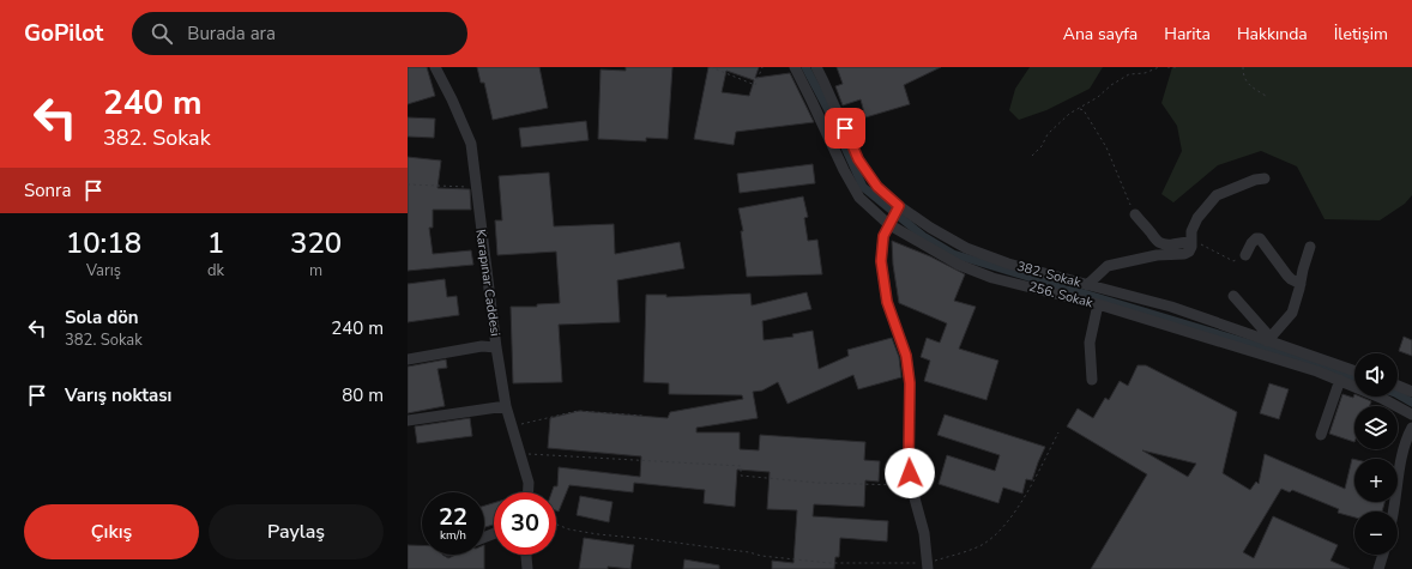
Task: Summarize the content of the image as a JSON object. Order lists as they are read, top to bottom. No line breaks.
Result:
{"streets":{"street":["382. Sokak","Karapınar Caddesi","256. Sokak"]},"page":{"header":"GoPilot","search":"Burada ara","nav":["Ana sayfa","Harita","Hakkında","İletişim"],"turn":["240 m","382. Sokak"],"then":"Sonra","eta":["10:18","Varış","1","dk","320","m"],"list":[{"name":"Sola dön","note":"382. Sokak","value":"240 m"},{"name":"Varış noktası","value":"80 m"}],"map_buttons":["+","−"],"speed":"22 km/h","limit":"30","buttons":["Çıkış","Paylaş"]}}
